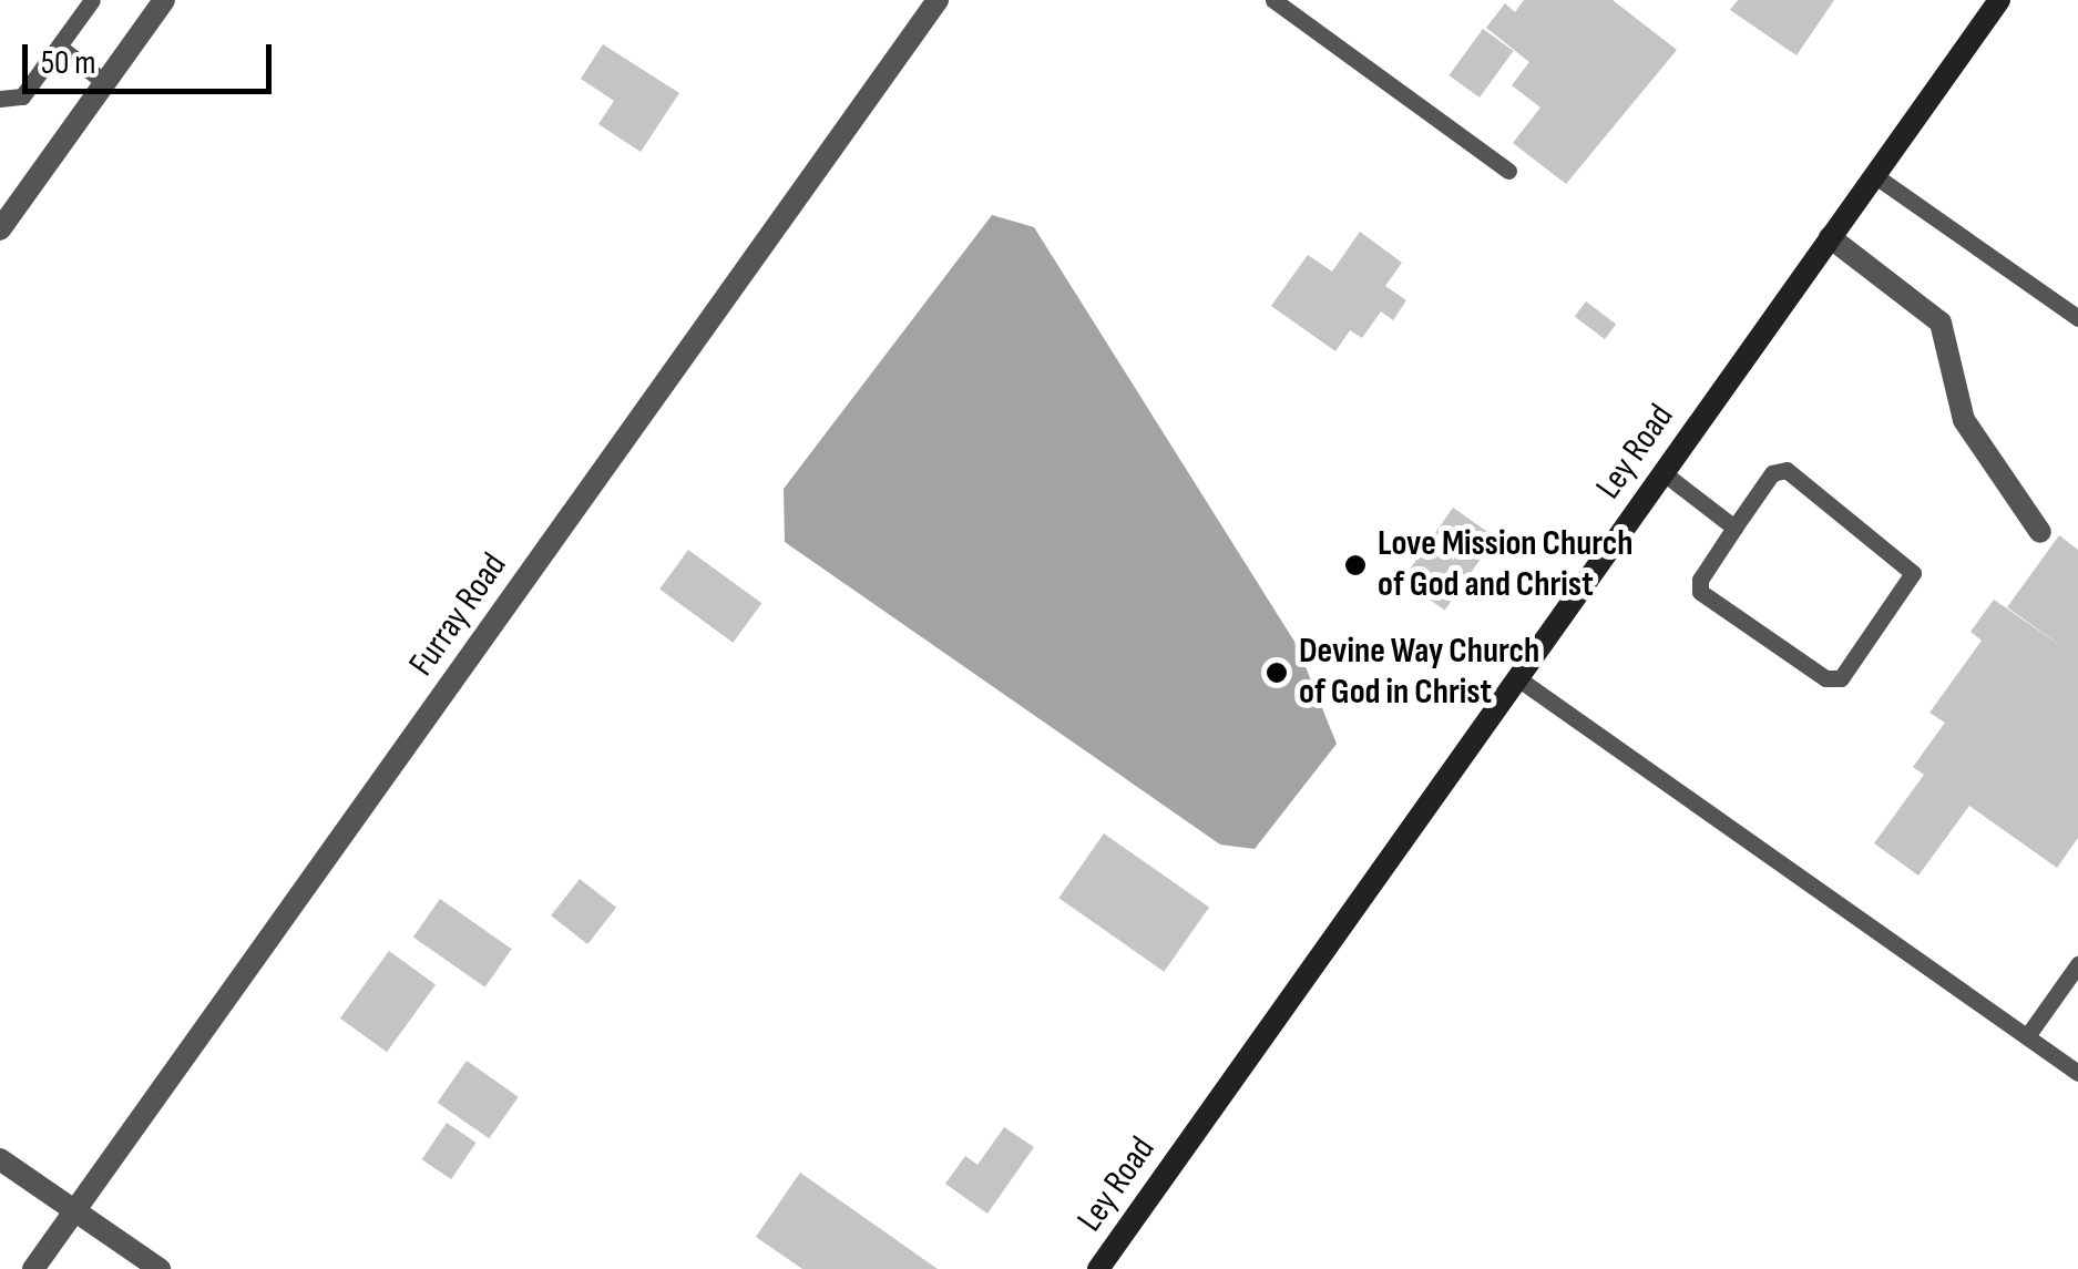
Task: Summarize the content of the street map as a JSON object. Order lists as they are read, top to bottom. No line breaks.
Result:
{"streets":{"main road":["Ley Road"],"street":["Furray Road"]},"places":["Love Mission Church of God and Christ","Devine Way Church of God in Christ"],"scale_bar":"50 m"}
